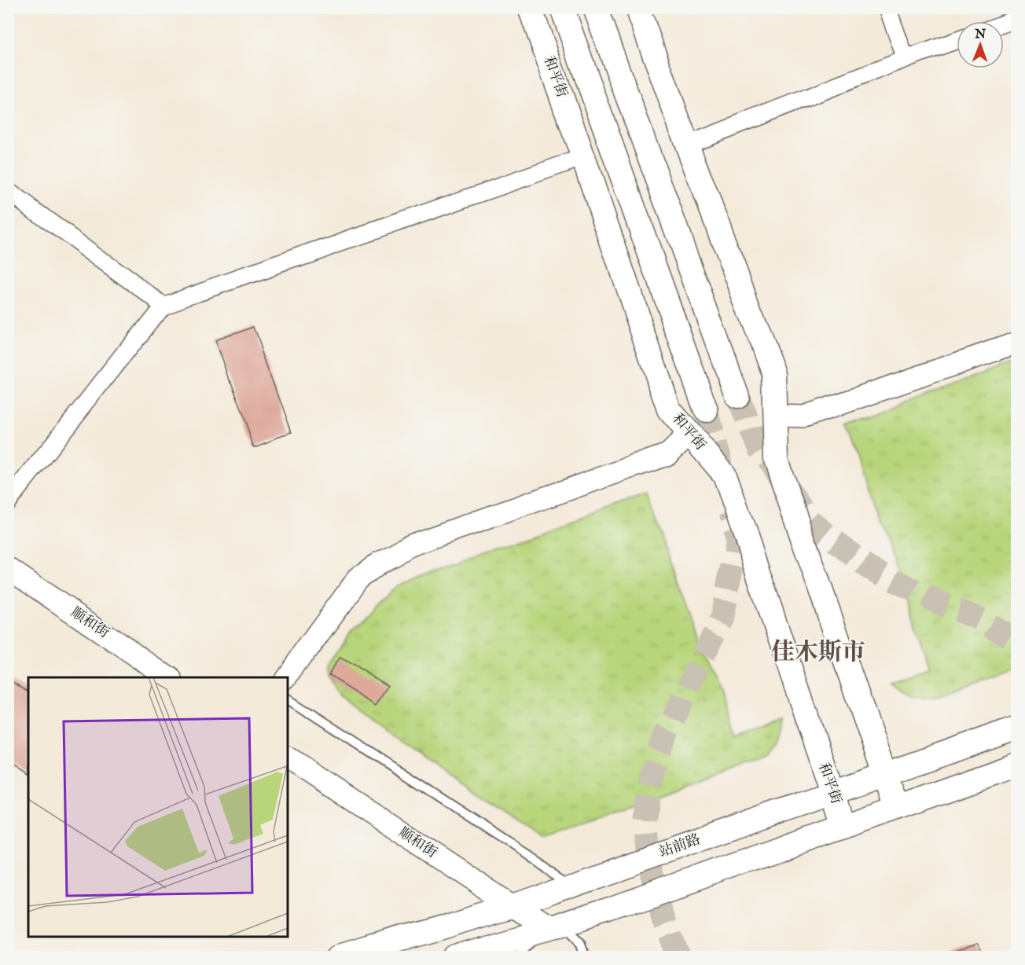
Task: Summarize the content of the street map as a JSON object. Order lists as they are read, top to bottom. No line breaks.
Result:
{"streets":{"main road":["和平街","站前路"],"street":["顺和街"]},"crossings":[["和平街","站前路"],["顺和街","站前路"]],"districts":["佳木斯市"],"north":"top"}
